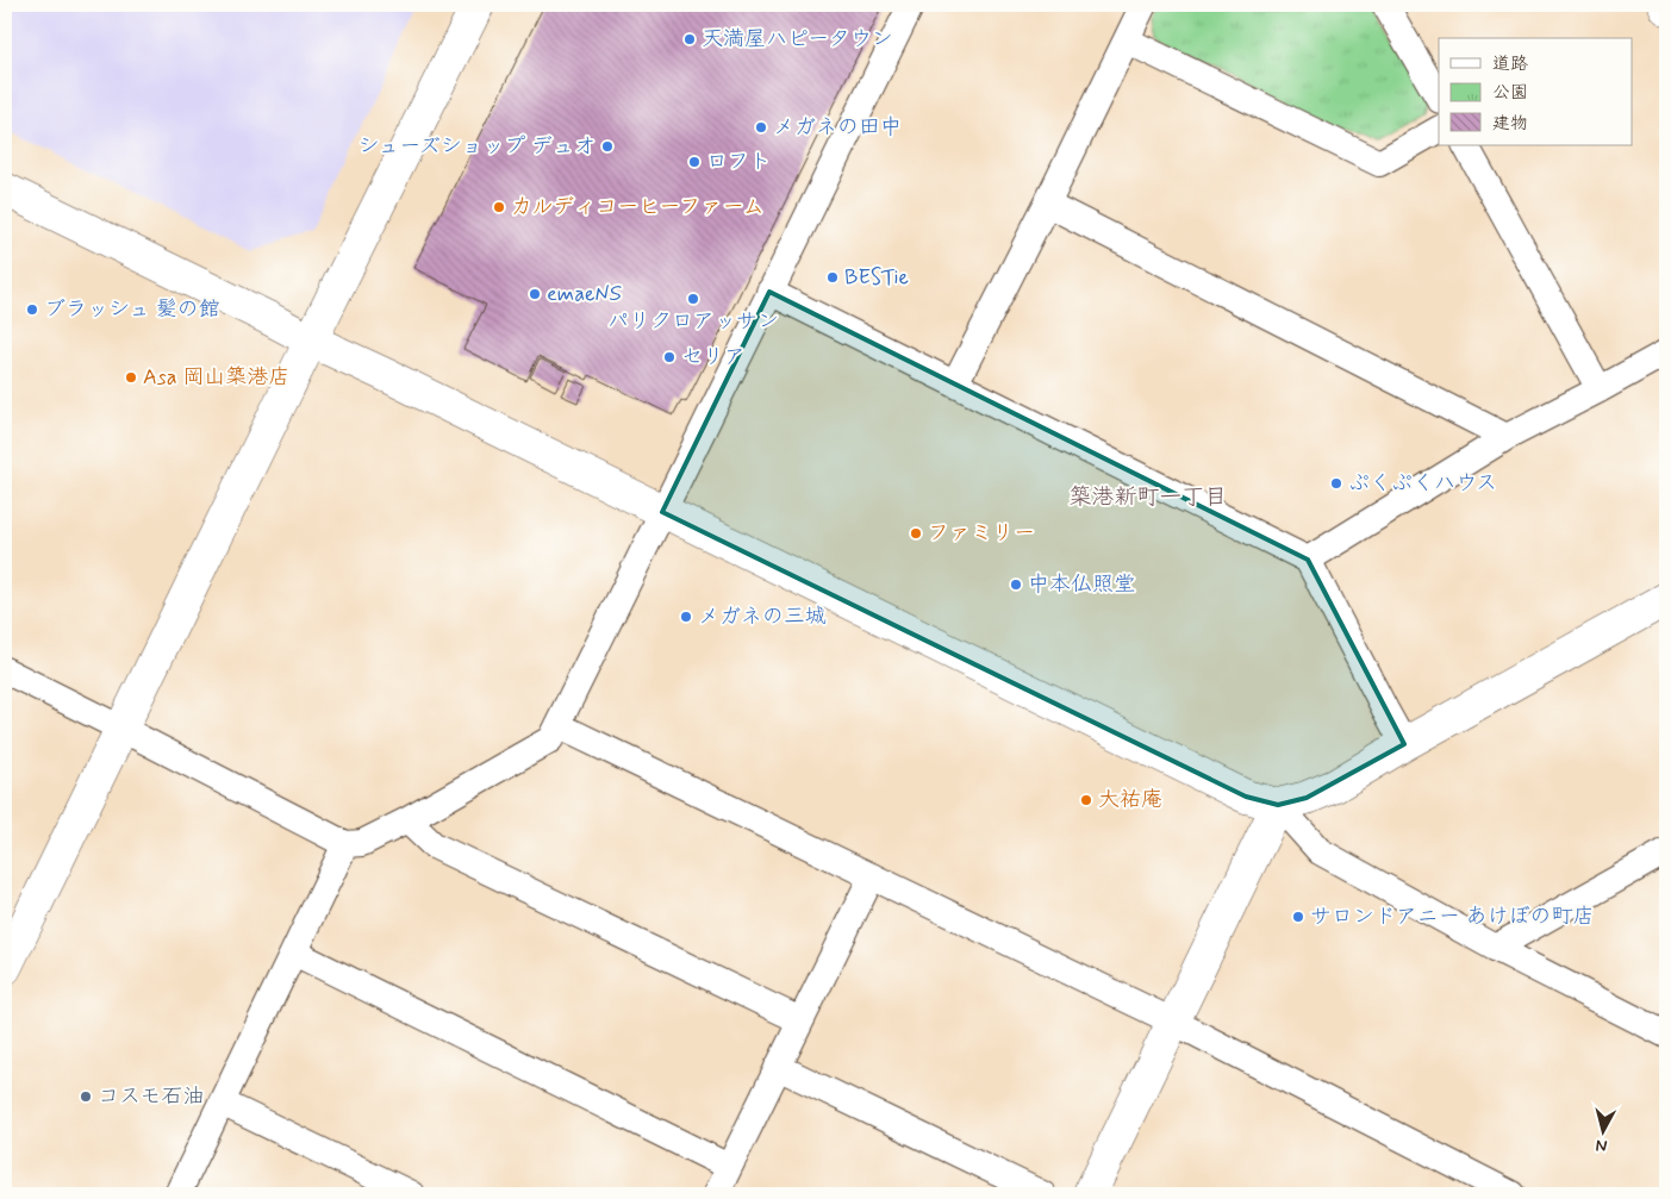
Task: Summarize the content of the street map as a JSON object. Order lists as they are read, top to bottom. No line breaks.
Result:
{"districts":["築港新町一丁目"],"places":["天満屋ハピータウン","メガネの田中","シューズショップ デュオ","ロフト","カルディコーヒーファーム","BESTie","emaeNS","パリクロアッサン","ブラッシュ 髪の館","セリア","Asa 岡山築港店","ぷくぷくハウス","ファミリー","中本仏照堂","メガネの三城","大祐庵","サロンドアニー あけぼの町店","コスモ石油"],"legend":["道路","公園","建物"],"north":"bottom"}
